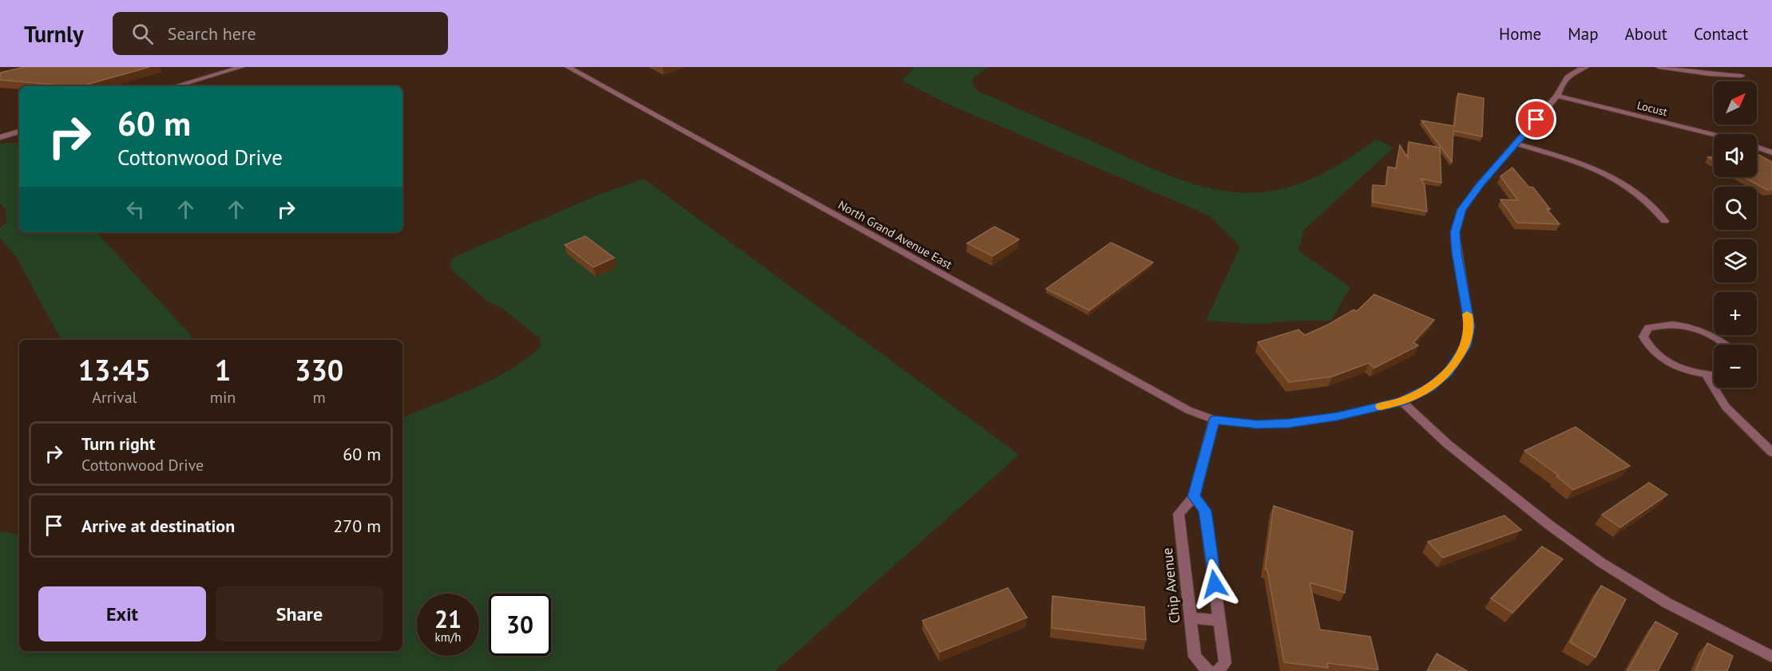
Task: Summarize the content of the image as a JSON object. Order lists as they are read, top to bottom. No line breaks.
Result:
{"streets":{"street":["Locust","North Grand Avenue East","Chip Avenue"]},"crossings":[["Locust","North Grand Avenue East"],["North Grand Avenue East","Chip Avenue"]],"north":"top right","page":{"header":"Turnly","search":"Search here","nav":["Home","Map","About","Contact"],"map_buttons":["+","−"],"turn":["60 m","Cottonwood Drive"],"eta":["13:45","Arrival","1","min","330","m"],"list":[{"name":"Turn right","note":"Cottonwood Drive","value":"60 m"},{"name":"Arrive at destination","value":"270 m"}],"buttons":["Exit","Share"],"speed":"21 km/h","limit":"30"}}
